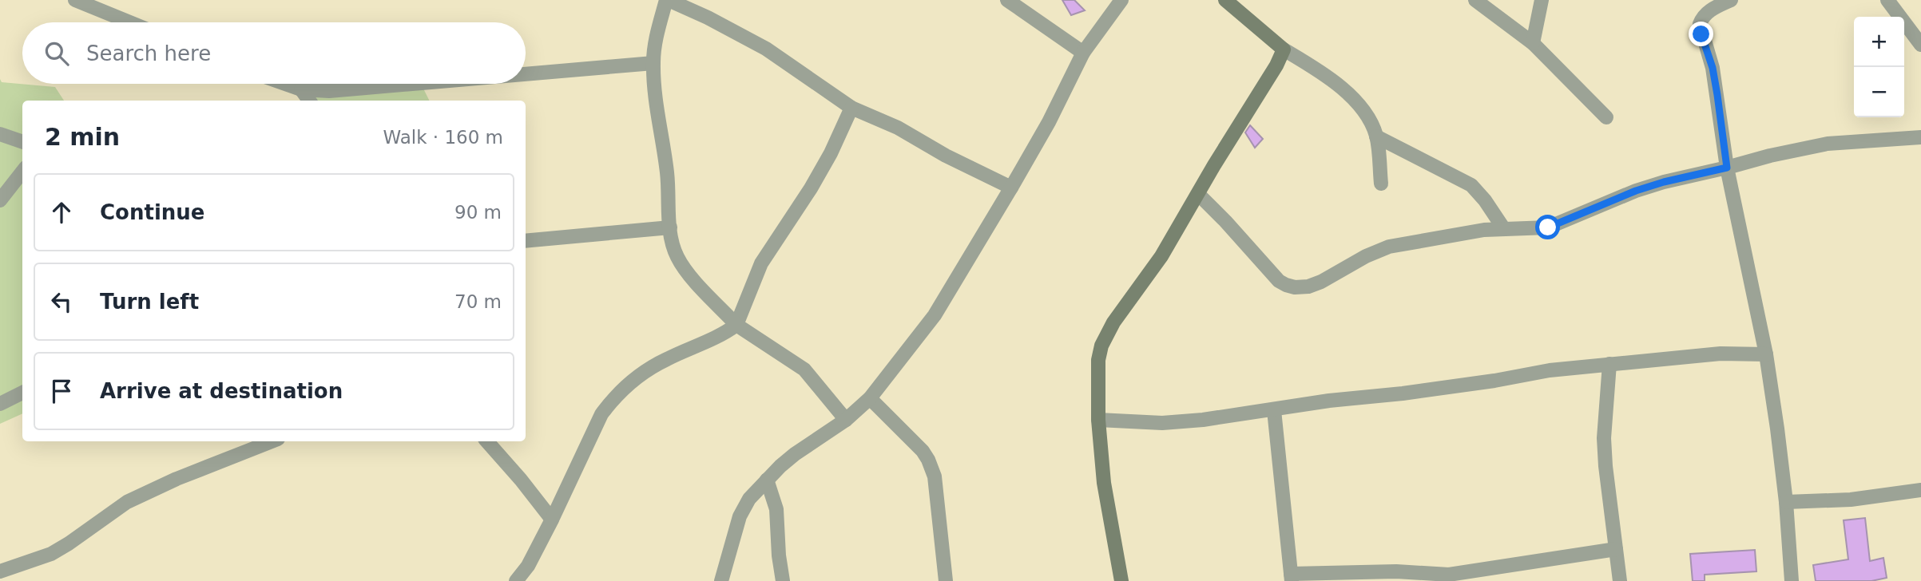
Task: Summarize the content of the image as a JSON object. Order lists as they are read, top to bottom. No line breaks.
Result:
{"page":{"map_buttons":["+","−"],"search":"Search here","heading":["2 min","Walk · 160 m"],"list":[["Continue","90 m"],["Turn left","70 m"],"Arrive at destination"]}}
